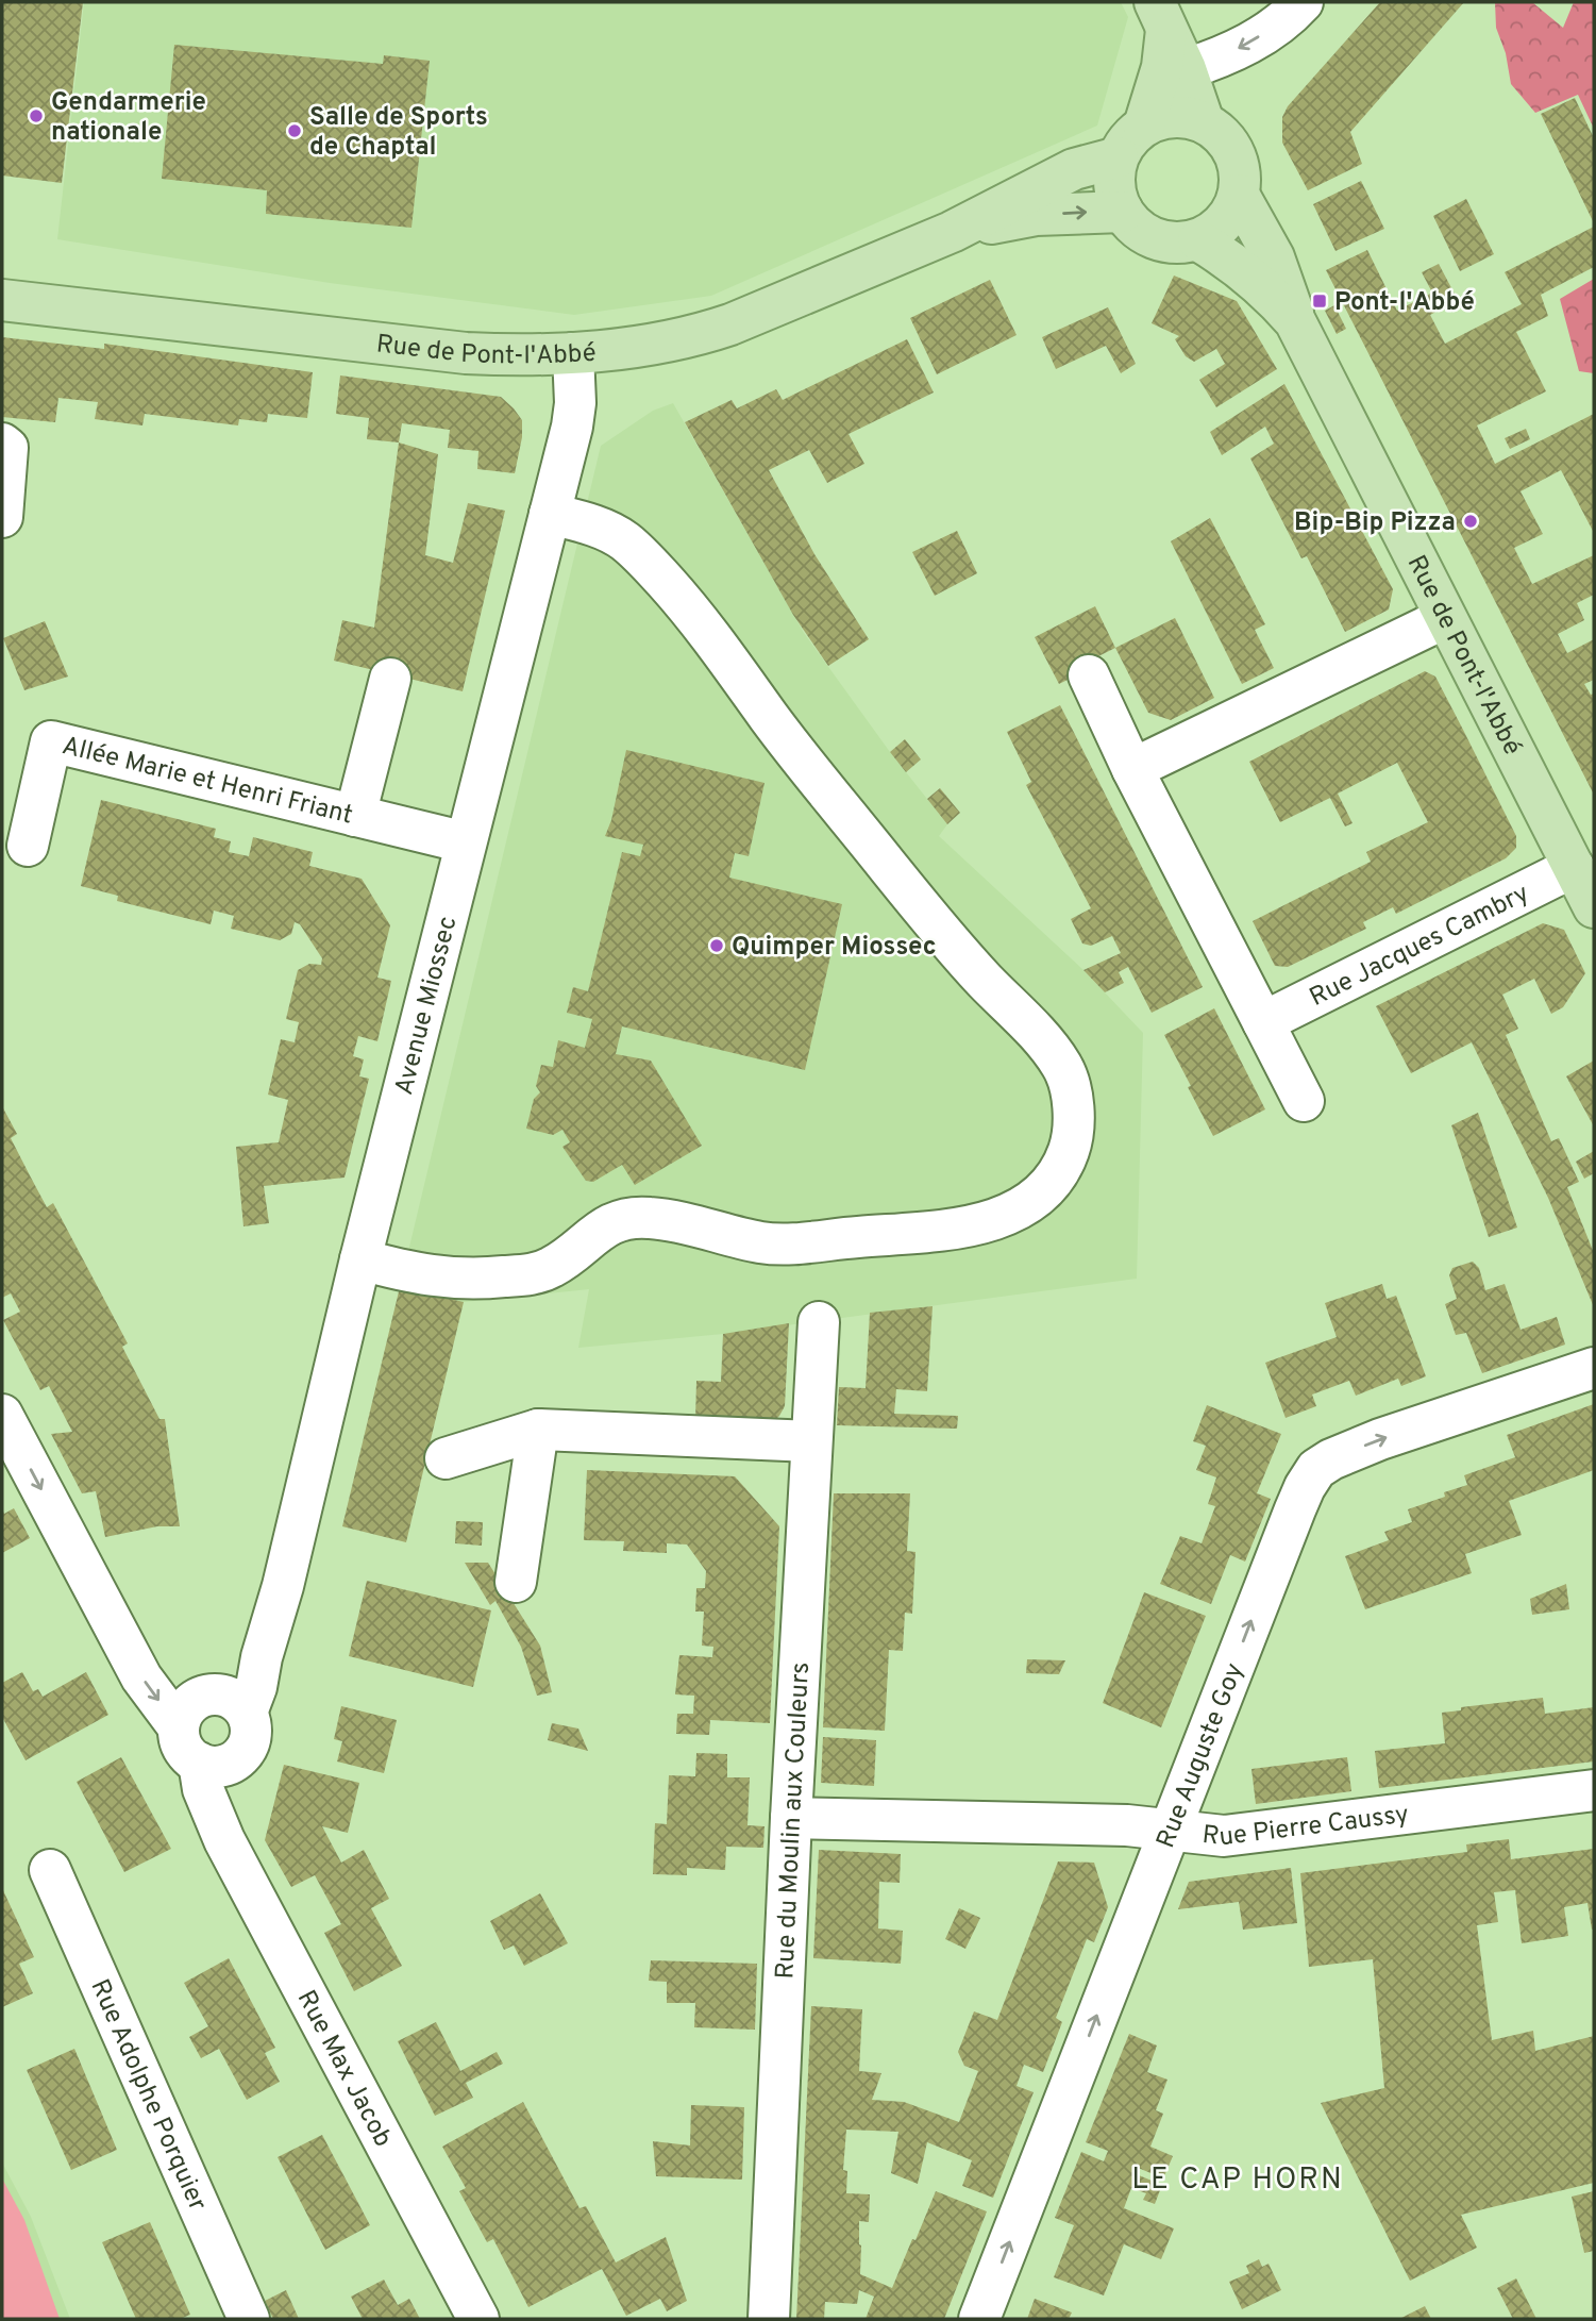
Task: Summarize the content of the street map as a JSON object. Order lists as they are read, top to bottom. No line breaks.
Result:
{"streets":{"main road":["Rue de Pont-l'Abbé"],"street":["Allée Marie et Henri Friant","Rue Jacques Cambry","Avenue Miossec","Rue Auguste Goy","Rue du Moulin aux Couleurs","Rue Pierre Caussy","Rue Max Jacob","Rue Adolphe Porquier"]},"crossings":[["Rue de Pont-l'Abbé","Rue Jacques Cambry"],["Rue de Pont-l'Abbé","Avenue Miossec"],["Allée Marie et Henri Friant","Avenue Miossec"],["Avenue Miossec","Rue Max Jacob"],["Rue Auguste Goy","Rue Pierre Caussy"],["Rue du Moulin aux Couleurs","Rue Pierre Caussy"]],"one_way":["Rue Auguste Goy"],"districts":["LE CAP HORN"],"places":{"other":["Gendarmerie nationale","Salle de Sports de Chaptal","Bip-Bip Pizza","Quimper Miossec"],"transit":["Pont-l'Abbé"]}}
